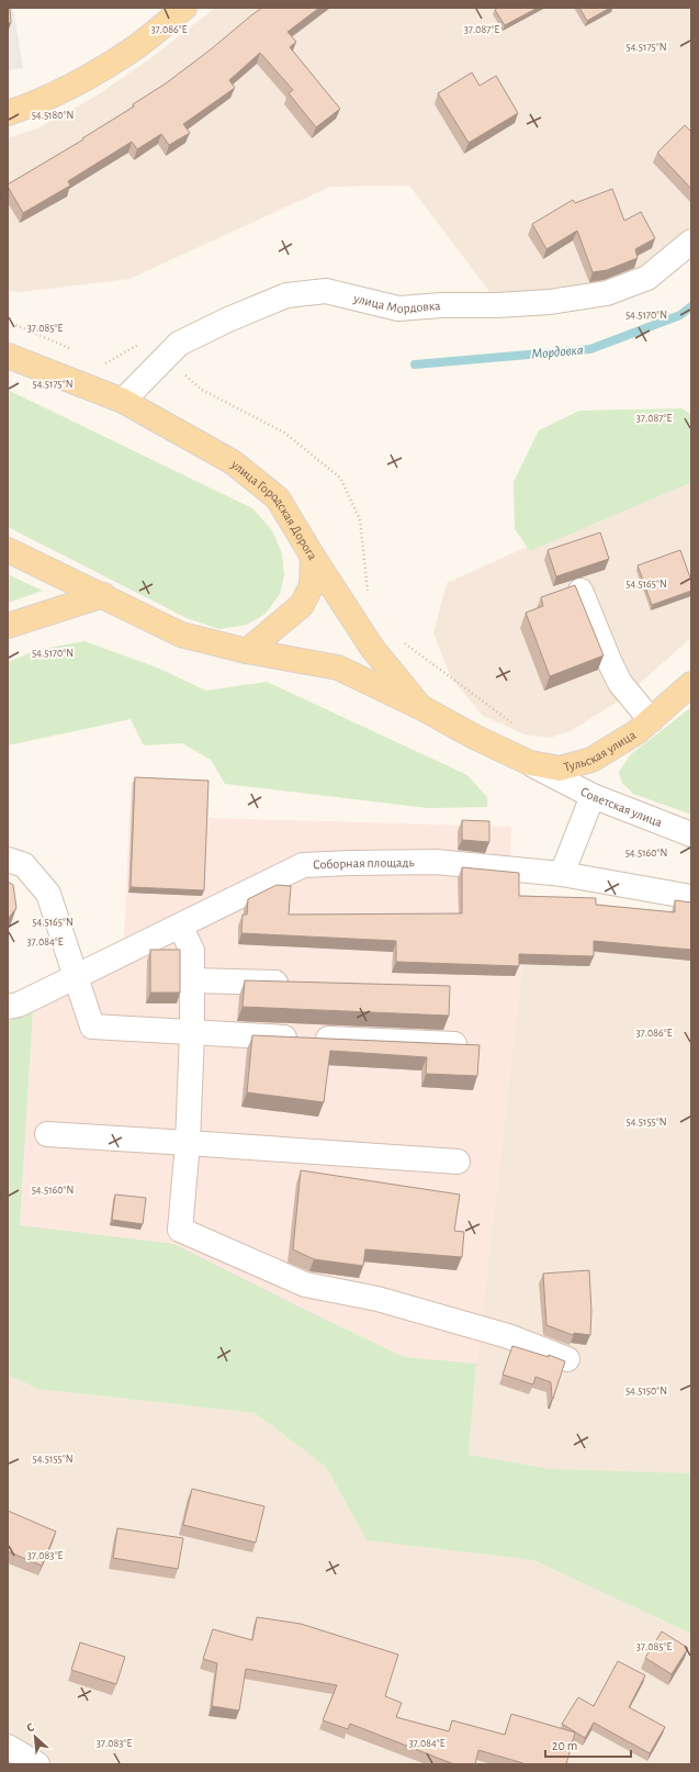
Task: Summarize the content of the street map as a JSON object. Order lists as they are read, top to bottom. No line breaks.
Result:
{"streets":{"main road":["улица Городская Дорога","Тульская улица"],"street":["улица Мордовка","Советская улица","Соборная площадь"]},"crossings":[["улица Мордовка","улица Городская Дорога"],["улица Городская Дорога","Тульская улица"],["Тульская улица","Советская улица"]],"water":["Мордовка"],"scale_bar":"20 m","north":"top left","coordinates":["37.086°E","37.087°E","54.5175°N","54.5180°N","54.5170°N","37.085°E","54.5165°N","54.5160°N","37.084°E","54.5155°N","54.5150°N","37.083°E"]}
